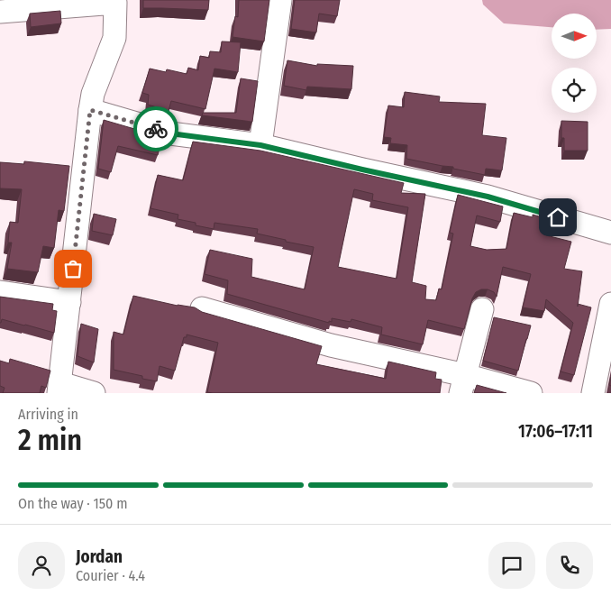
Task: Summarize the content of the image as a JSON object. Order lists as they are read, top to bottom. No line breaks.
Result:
{"north":"right","page":{"heading":["2 min","Arriving in","17:06–17:11"],"panel":["Jordan","Courier · 4.4"],"bar":"On the way · 150 m"}}
